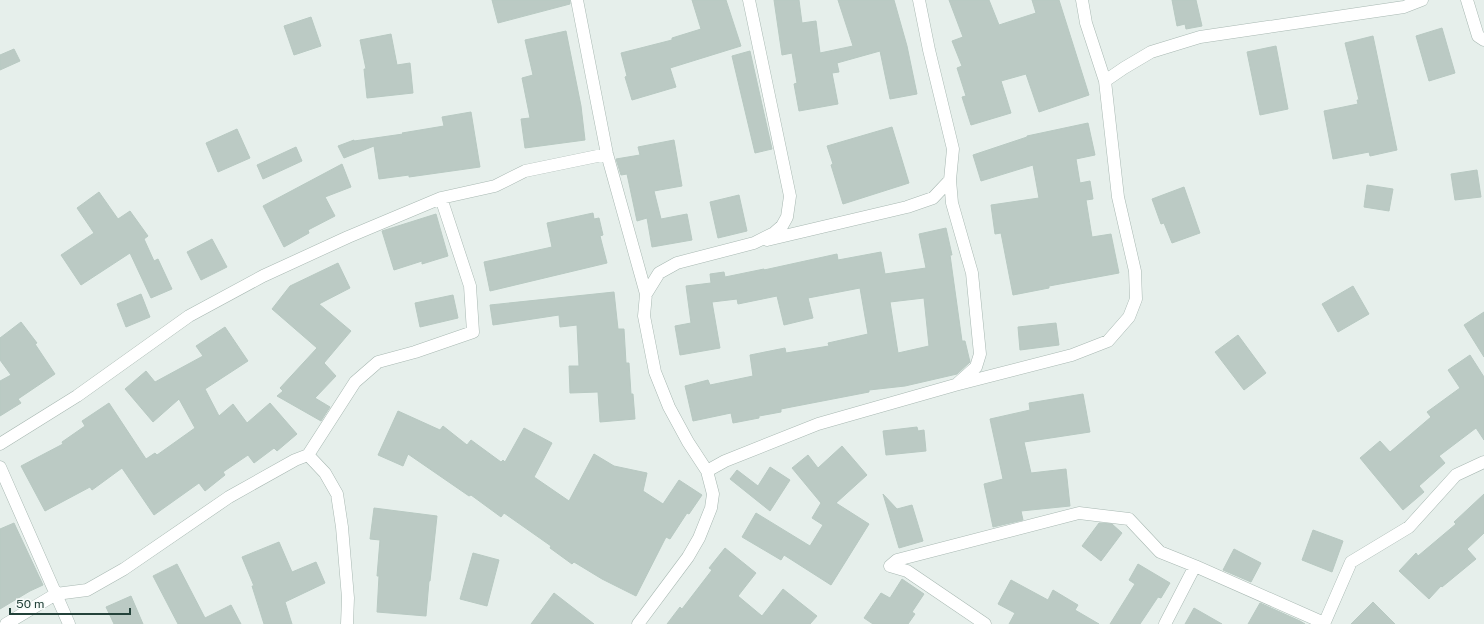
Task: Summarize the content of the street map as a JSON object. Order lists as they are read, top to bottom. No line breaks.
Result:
{"scale_bar":"50 m"}
